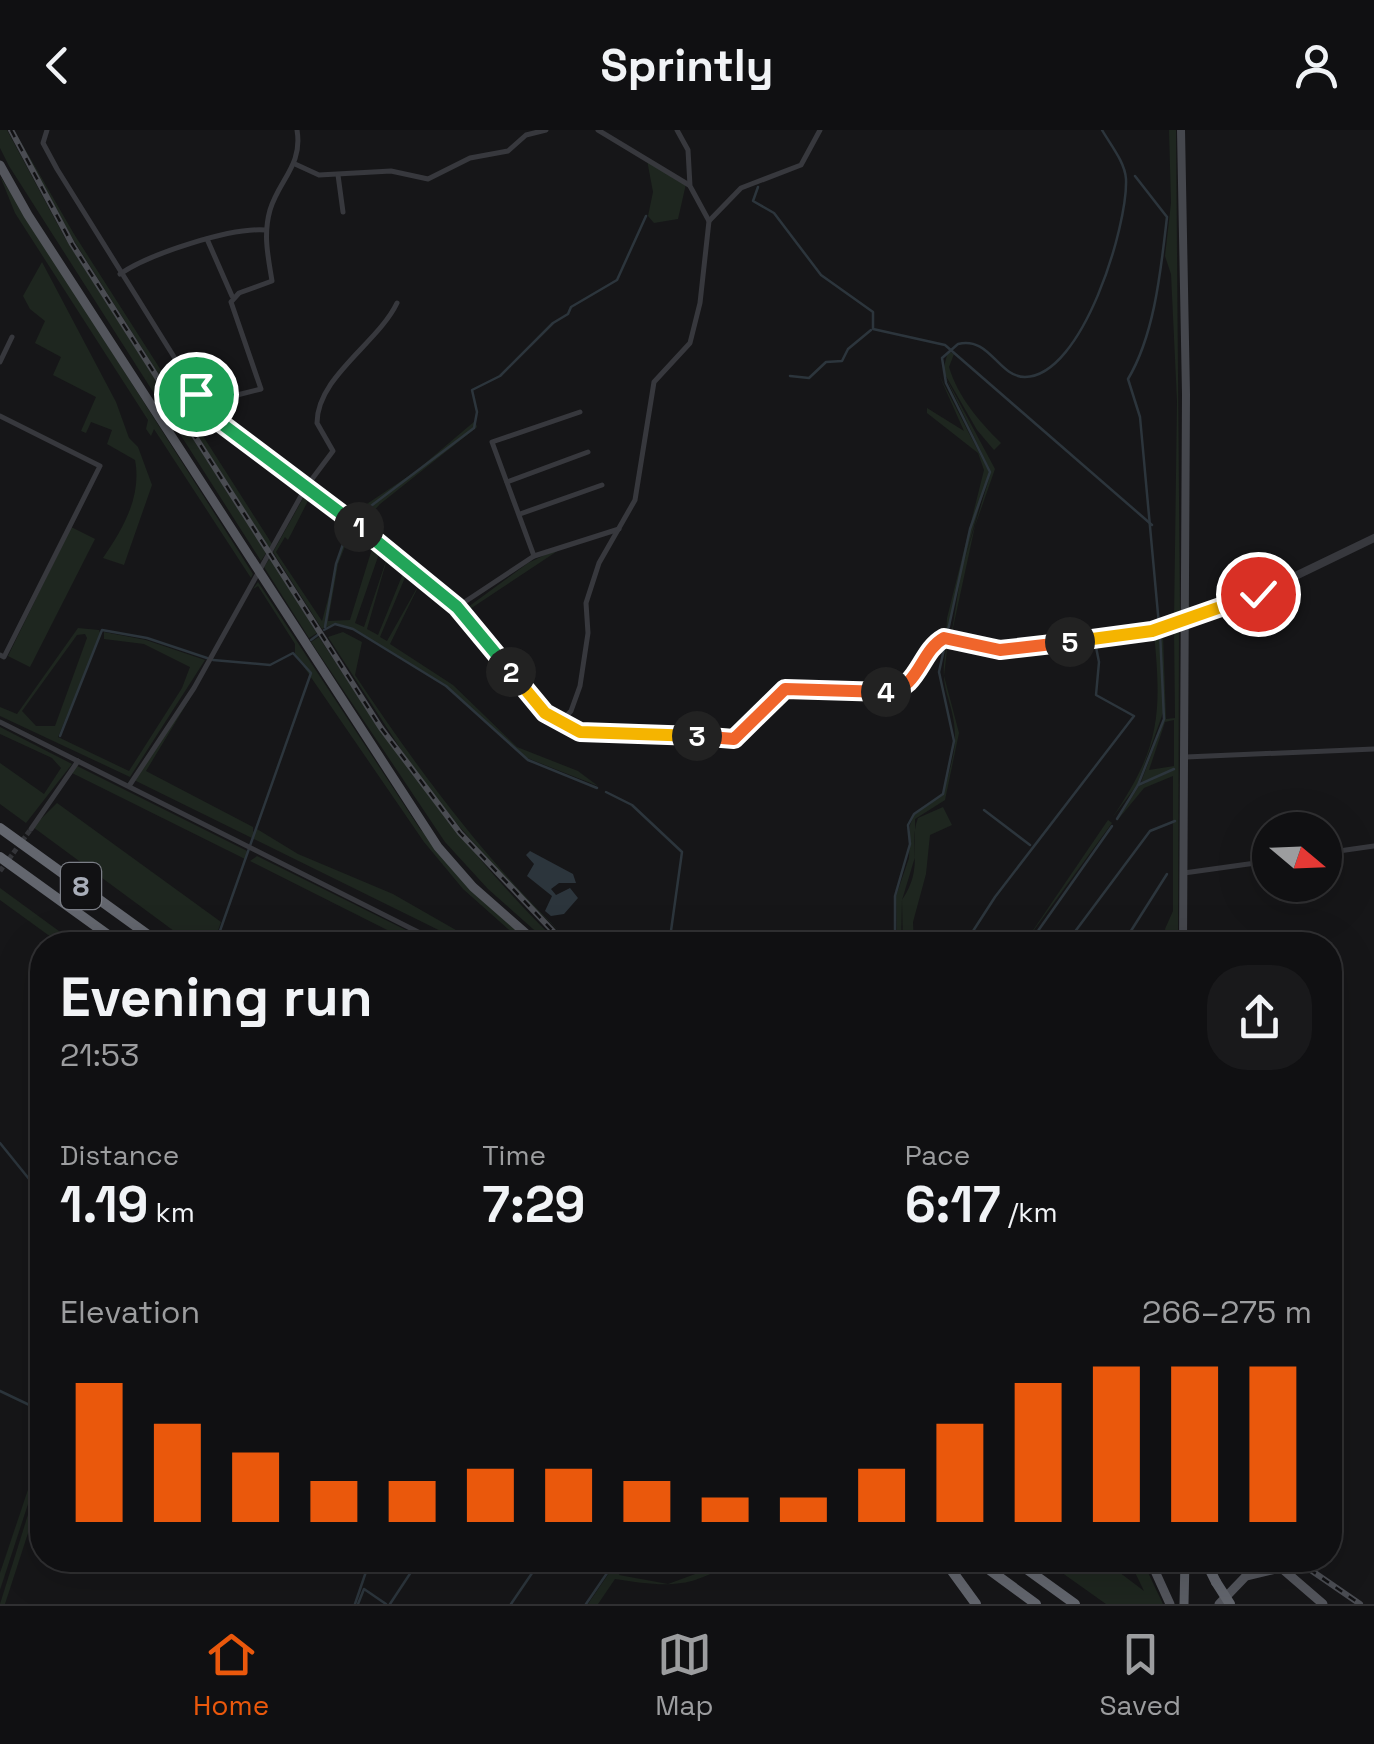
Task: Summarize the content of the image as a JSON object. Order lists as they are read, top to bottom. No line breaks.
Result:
{"streets":{"highway":["8"]},"north":"right","page":{"header":"Sprintly","pins":["1","5","2","4","3"],"heading":["Evening run","21:53"],"stats":[["Distance","1.19 km"],["Time","7:29"],["Pace","6:17 /km"]],"chart":["Elevation","266–275 m"],"tabs":["Home","Map","Saved"]}}
